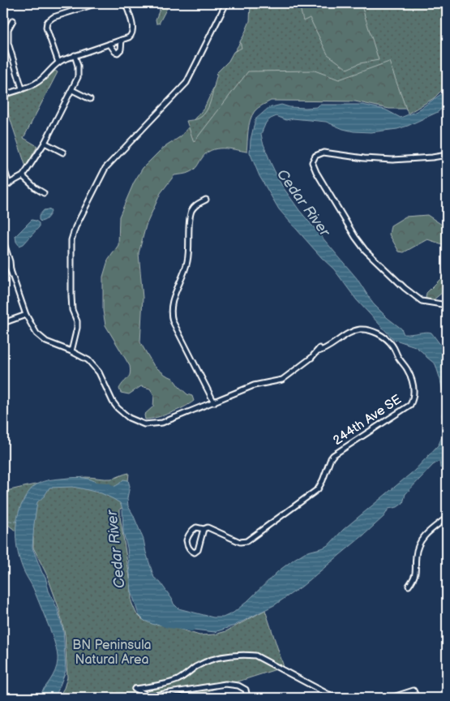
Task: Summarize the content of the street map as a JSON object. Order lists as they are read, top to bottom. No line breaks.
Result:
{"streets":{"street":["244th Ave SE"]},"water":["Cedar River"],"parks":["BN Peninsula Natural Area"]}
